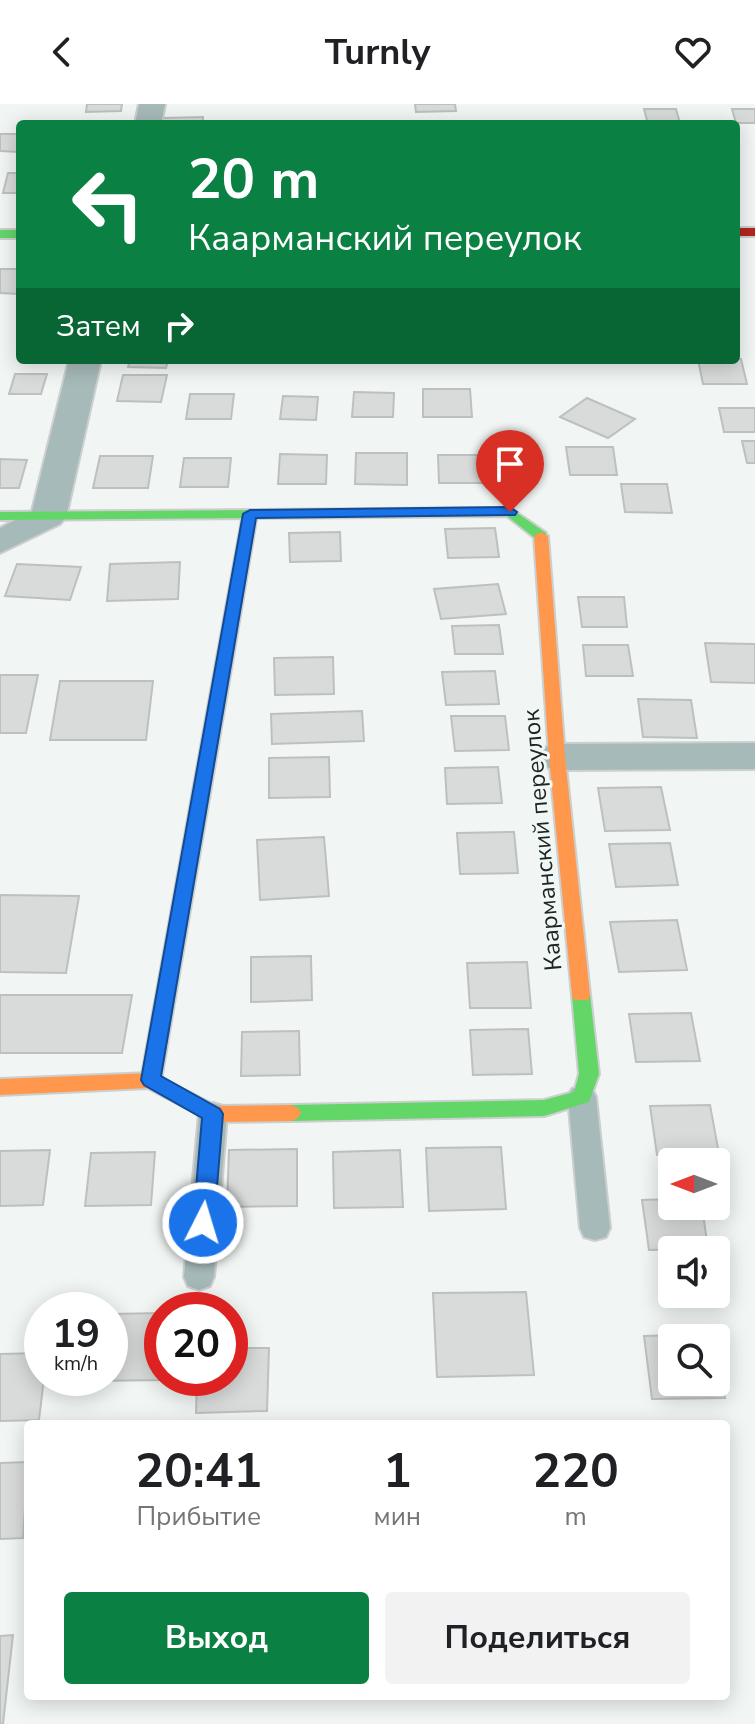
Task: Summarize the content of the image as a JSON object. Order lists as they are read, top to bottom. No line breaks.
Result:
{"streets":{"street":["Каарманский переулок"]},"north":"left","page":{"header":"Turnly","turn":["20 m","Каарманский переулок"],"then":"Затем","speed":"19 km/h","limit":"20","eta":["20:41","Прибытие","1","мин","220","m"],"buttons":["Выход","Поделиться"]}}
